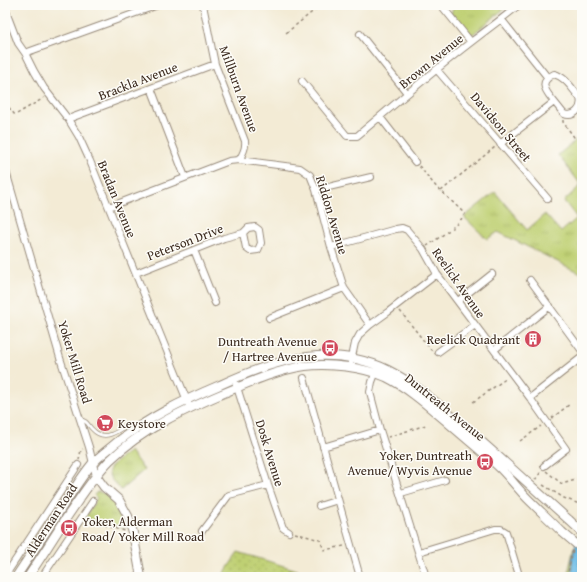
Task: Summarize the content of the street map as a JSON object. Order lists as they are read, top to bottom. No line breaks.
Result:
{"streets":{"street":["Brown Avenue","Brackla Avenue","Millburn Avenue","Davidson Street","Bradan Avenue","Riddon Avenue","Peterson Drive","Reelick Avenue","Yoker Mill Road","Duntreath Avenue","Dosk Avenue","Alderman Road"]},"crossings":[["Brown Avenue","Davidson Street"],["Brackla Avenue","Millburn Avenue"],["Brackla Avenue","Bradan Avenue"],["Millburn Avenue","Riddon Avenue"],["Bradan Avenue","Peterson Drive"],["Bradan Avenue","Duntreath Avenue"],["Riddon Avenue","Reelick Avenue"],["Yoker Mill Road","Duntreath Avenue"],["Yoker Mill Road","Alderman Road"],["Duntreath Avenue","Dosk Avenue"],["Duntreath Avenue","Alderman Road"]],"places":{"building":["Reelick Quadrant"],"bus stop":["Duntreath Avenue / Hartree Avenue","Yoker, Duntreath Avenue/ Wyvis Avenue","Yoker, Alderman Road/ Yoker Mill Road"],"supermarket":["Keystore"]}}
